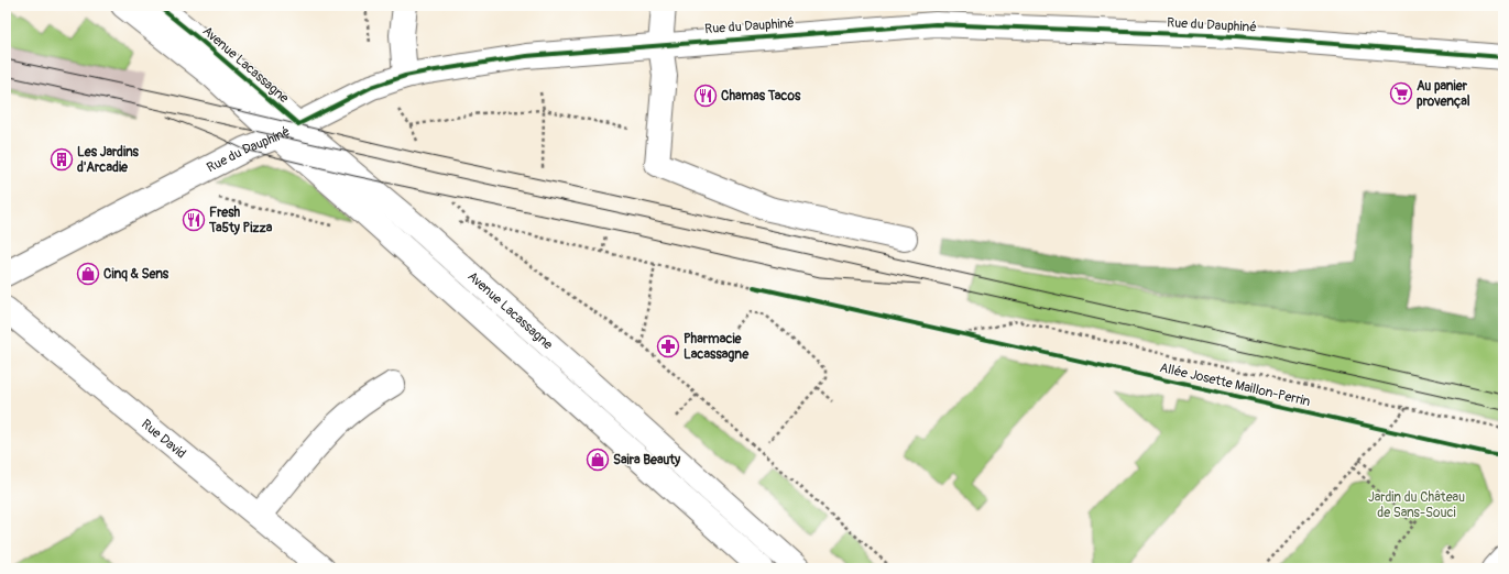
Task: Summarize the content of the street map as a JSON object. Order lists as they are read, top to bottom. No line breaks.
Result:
{"streets":{"street":["Rue du Dauphiné","Avenue Lacassagne","Rue David"],"cycle path":["Allée Josette Maillon-Perrin"]},"crossings":[["Rue du Dauphiné","Avenue Lacassagne"]],"parks":["Jardin du Château de Sans-Souci"],"places":{"supermarket":["Au panier provençal"],"restaurant":["Chamas Tacos","Fresh Ta5ty Pizza"],"building":["Les Jardins d'Arcadie"],"shop":["Cinq & Sens","Saira Beauty"],"pharmacy":["Pharmacie Lacassagne"]}}
